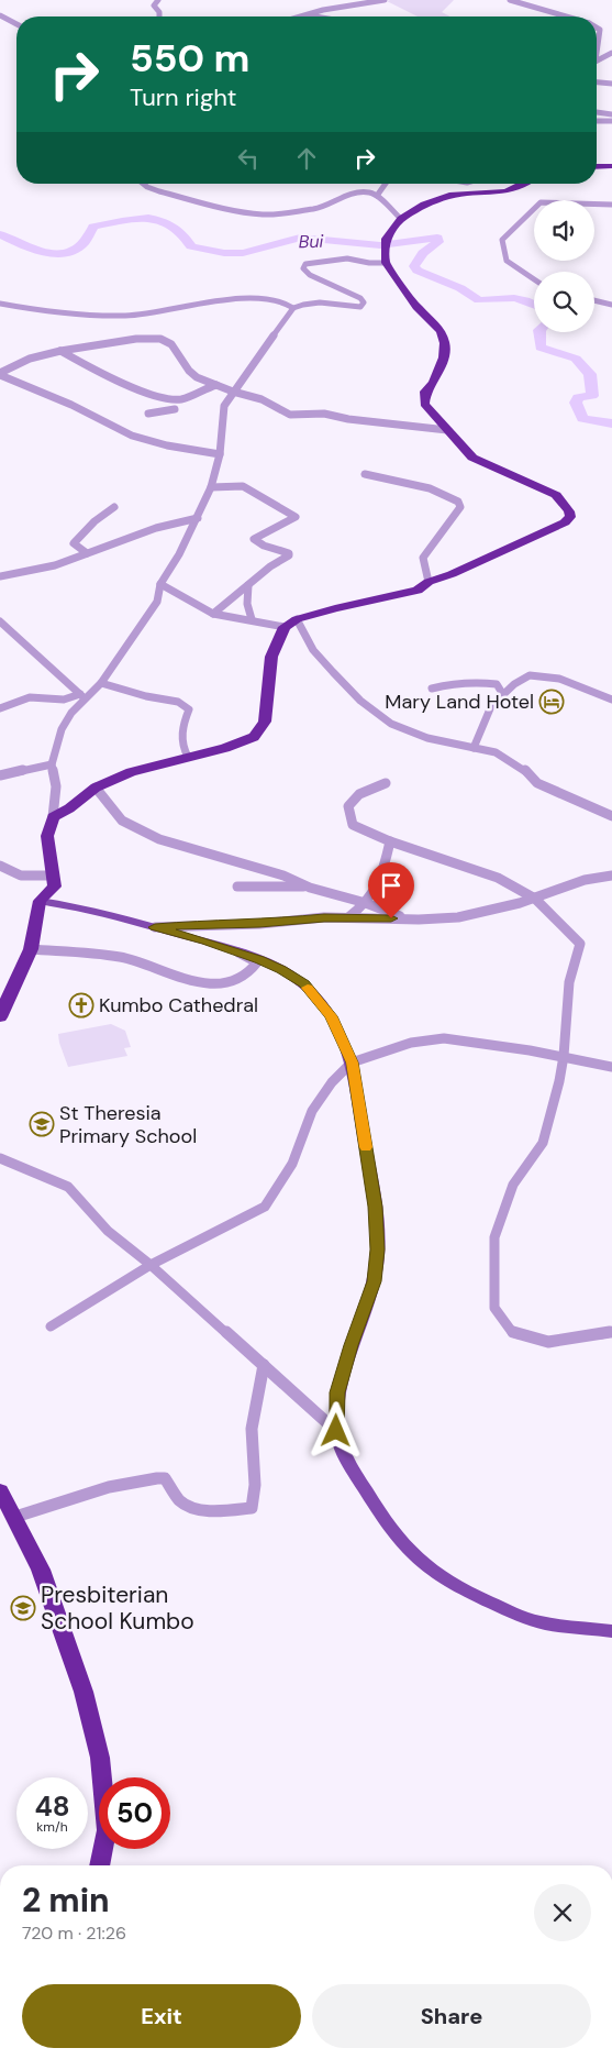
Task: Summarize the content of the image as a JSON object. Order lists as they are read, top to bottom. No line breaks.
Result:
{"water":["Bui"],"places":{"hotel":["Mary Land Hotel"],"church":["Kumbo Cathedral"],"school or university":["St Theresia Primary School","Presbiterian School Kumbo"]},"page":{"turn":["550 m","Turn right"],"speed":"48 km/h","limit":"50","heading":["2 min","720 m · 21:26"],"buttons":["Exit","Share"]}}
